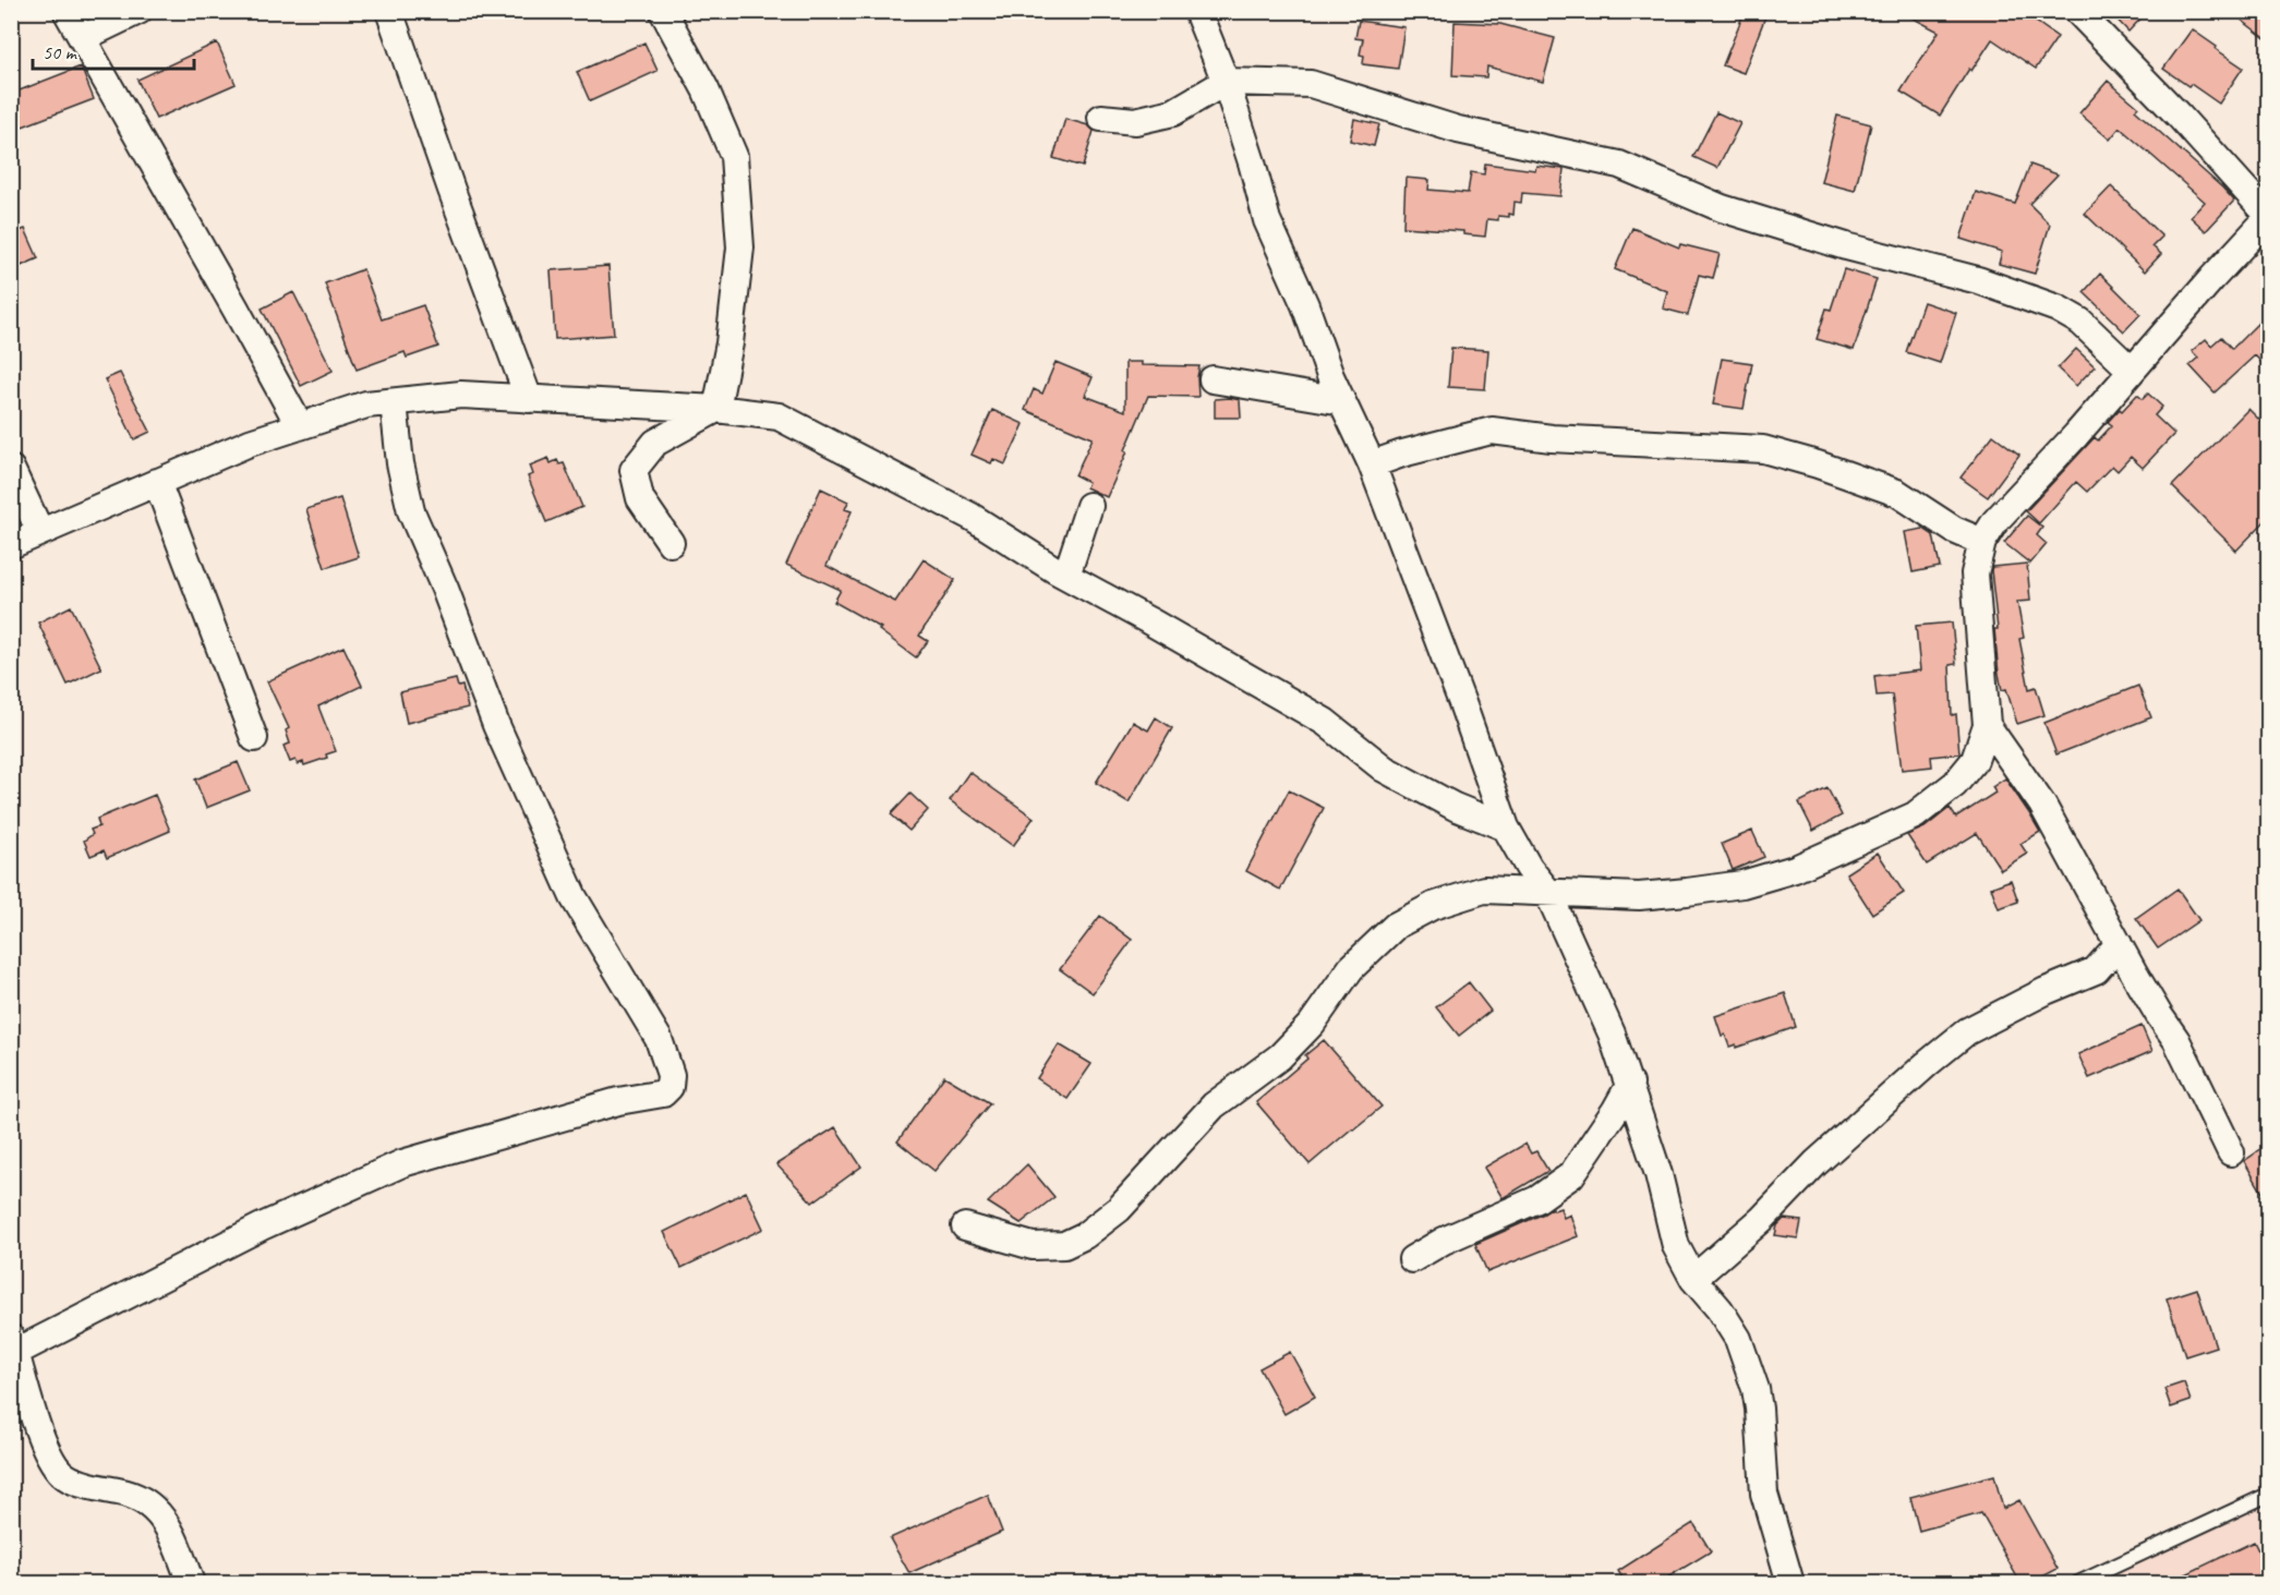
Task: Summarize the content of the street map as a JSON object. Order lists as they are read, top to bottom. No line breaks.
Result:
{"scale_bar":"50 m"}
